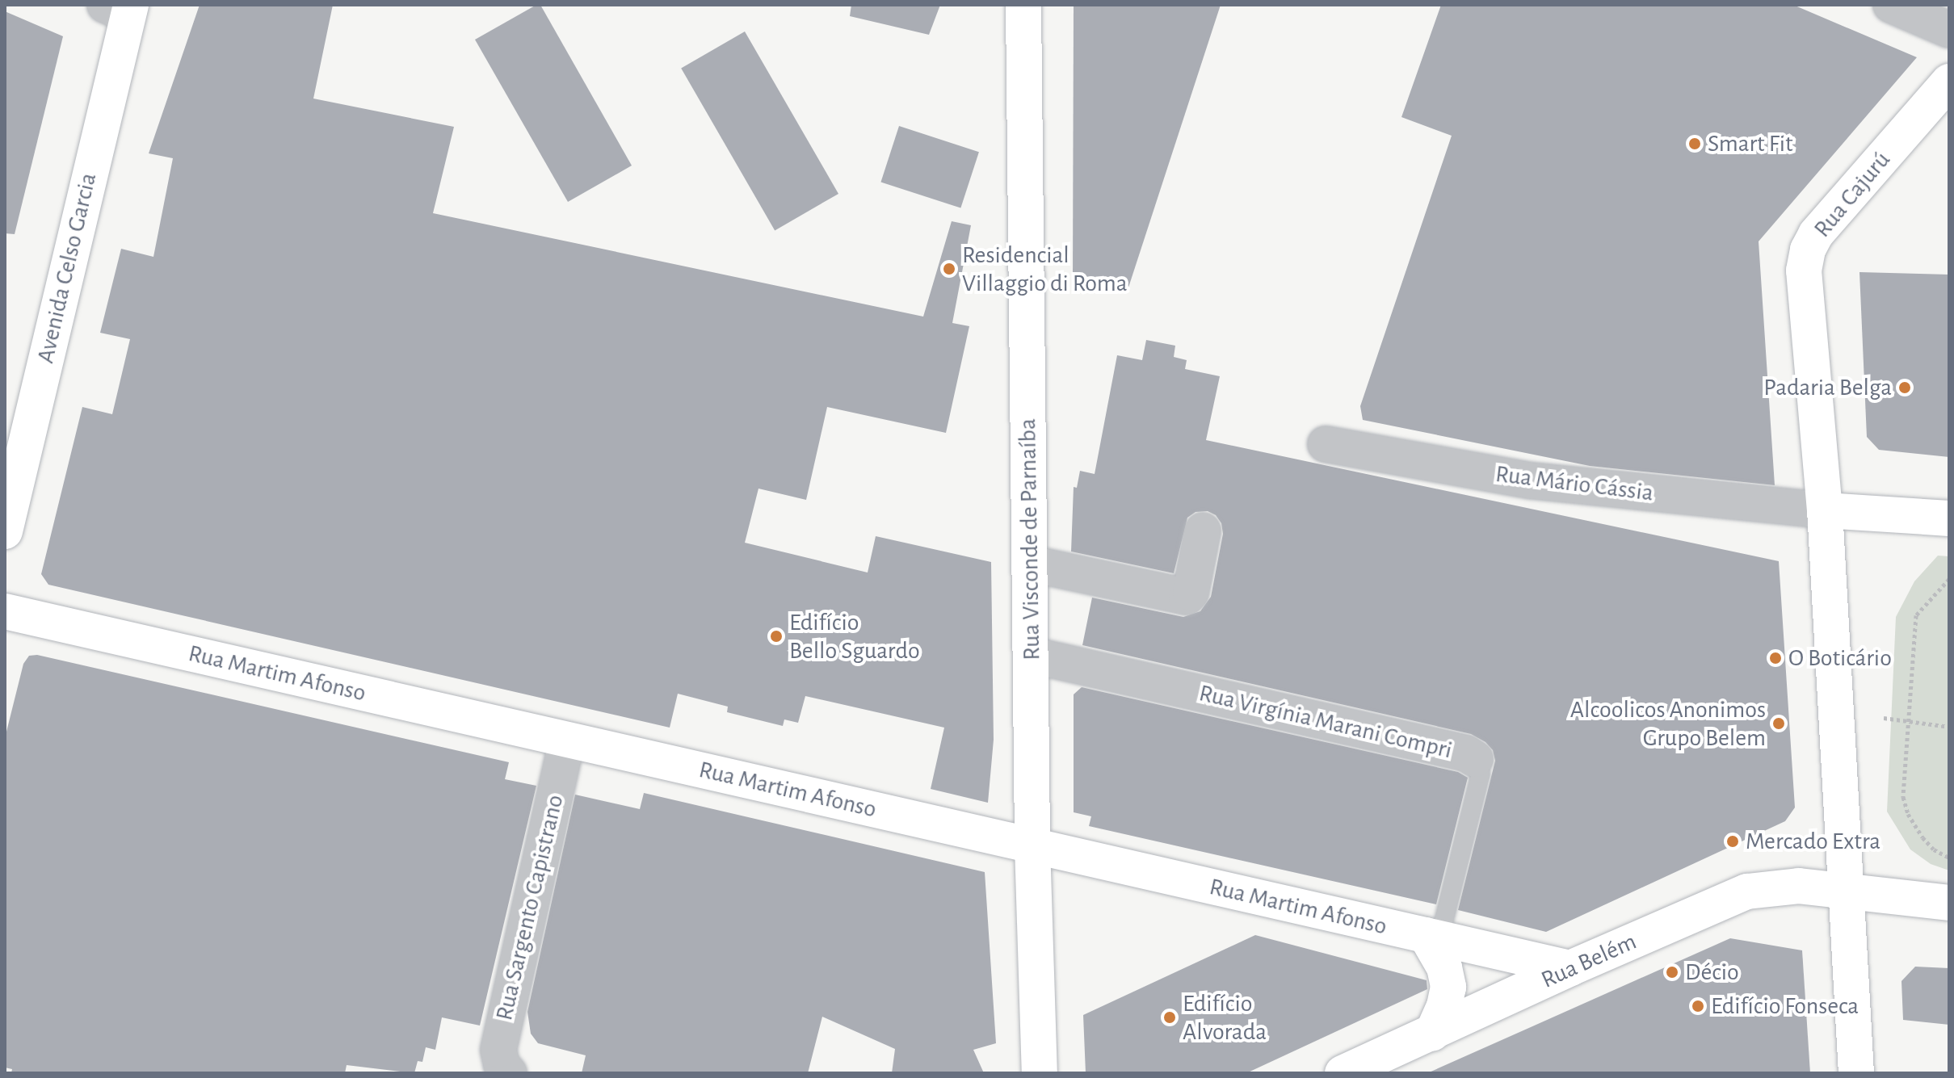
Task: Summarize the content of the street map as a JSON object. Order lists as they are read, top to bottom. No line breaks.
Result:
{"streets":{"street":["Rua Cajurú","Avenida Celso Garcia","Rua Mário Cássia","Rua Visconde de Parnaíba","Rua Martim Afonso","Rua Virgínia Marani Compri","Rua Sargento Capistrano","Rua Belém"]},"crossings":[["Rua Cajurú","Rua Mário Cássia"],["Rua Cajurú","Rua Belém"],["Rua Visconde de Parnaíba","Rua Martim Afonso"],["Rua Visconde de Parnaíba","Rua Virgínia Marani Compri"],["Rua Martim Afonso","Rua Virgínia Marani Compri"],["Rua Martim Afonso","Rua Sargento Capistrano"],["Rua Martim Afonso","Rua Belém"]],"places":["Smart Fit","Residencial Villaggio di Roma","Padaria Belga","Edifício Bello Sguardo","O Boticário","Alcoolicos Anonimos Grupo Belem","Mercado Extra","Décio","Edifício Fonseca","Edifício Alvorada"]}
